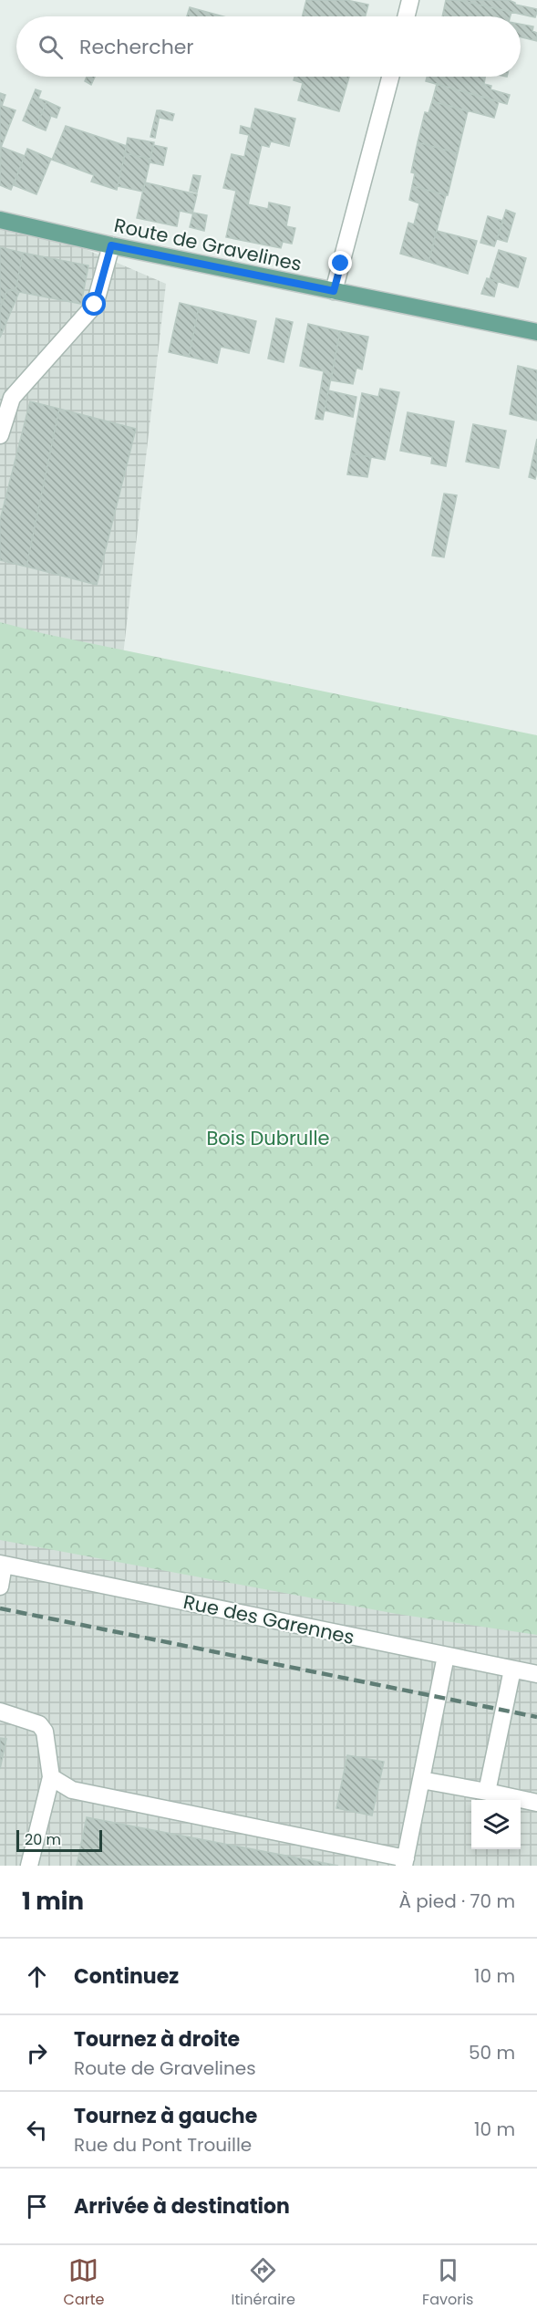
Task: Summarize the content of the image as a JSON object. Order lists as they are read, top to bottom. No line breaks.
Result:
{"streets":{"main road":["Route de Gravelines"],"street":["Rue des Garennes"]},"parks":["Bois Dubrulle"],"scale_bar":"20 m","page":{"search":"Rechercher","scale":"20 m","heading":["1 min","À pied · 70 m"],"list":[["Continuez","10 m"],["Tournez à droite","Route de Gravelines","50 m"],["Tournez à gauche","Rue du Pont Trouille","10 m"],"Arrivée à destination"],"nav":["Carte","Itinéraire","Favoris"]}}
